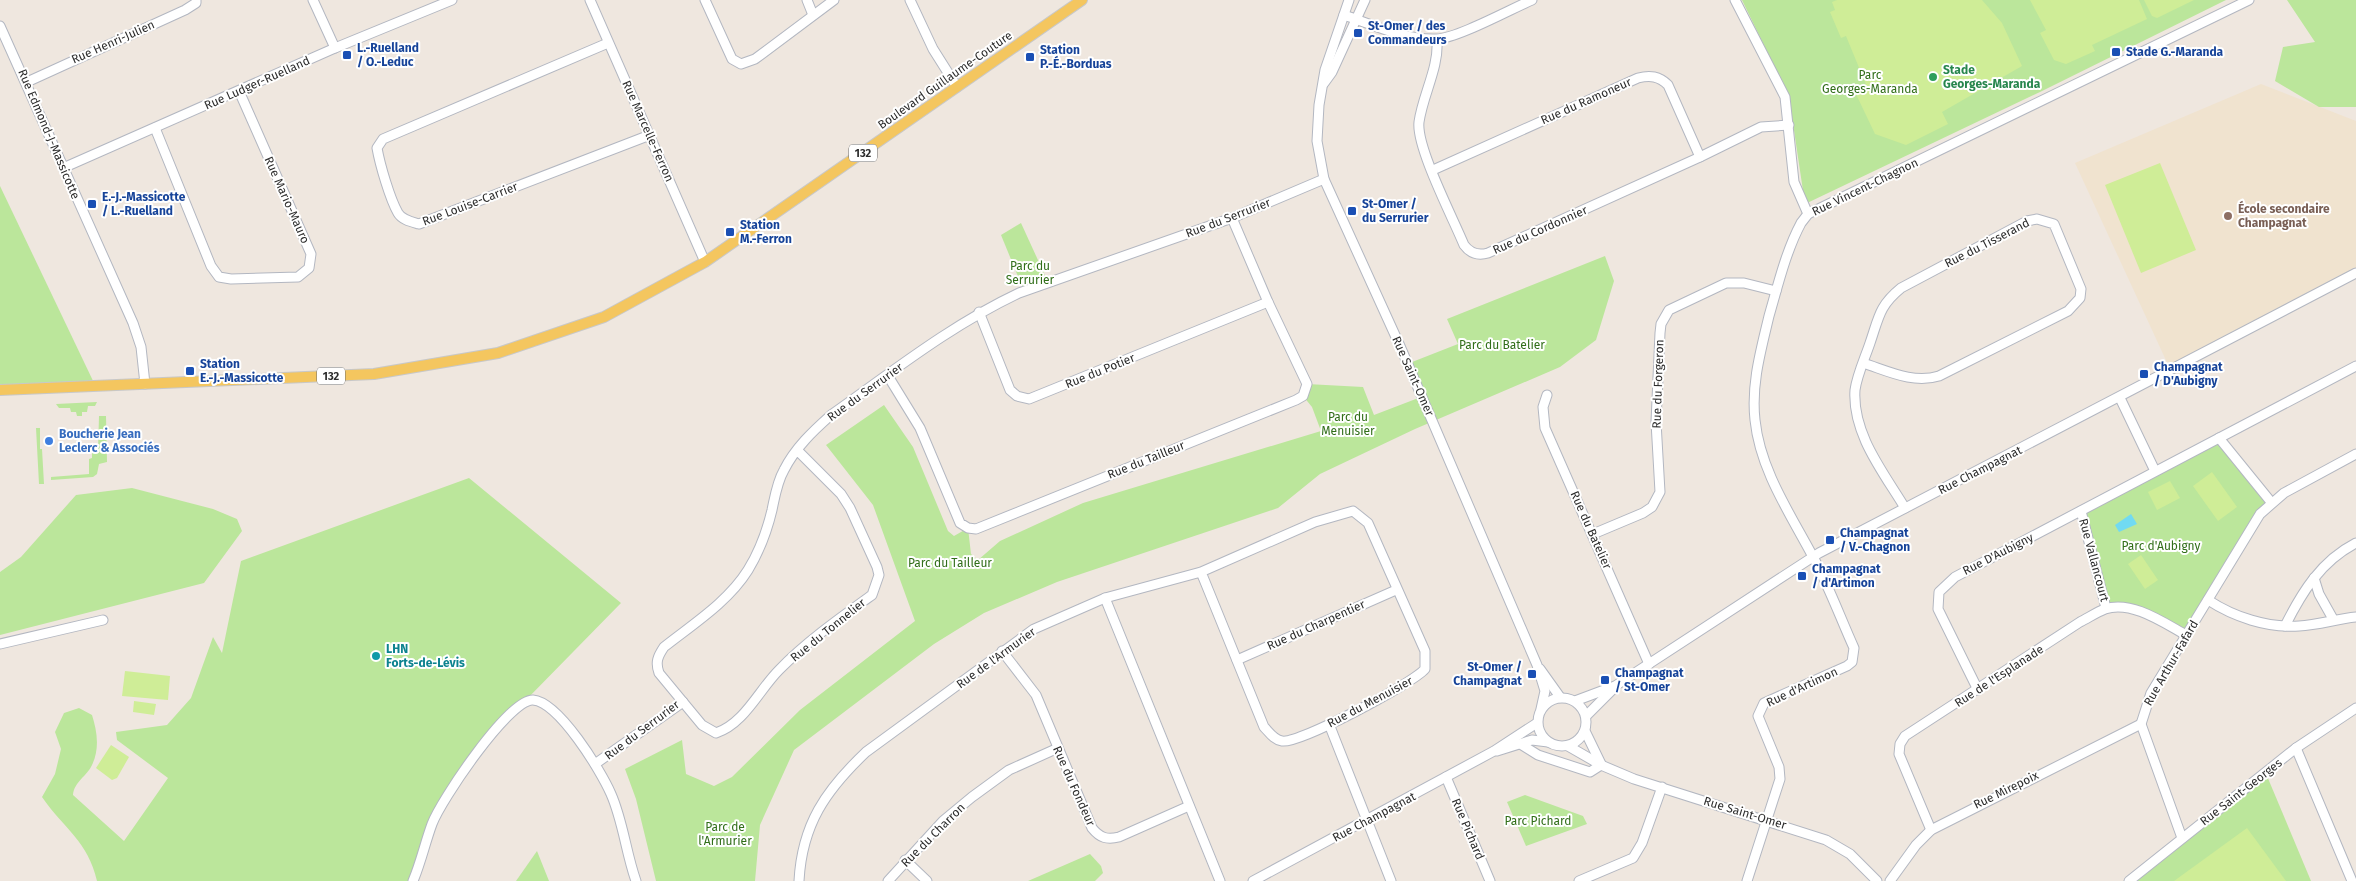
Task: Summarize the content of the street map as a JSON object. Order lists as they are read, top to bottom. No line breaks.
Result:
{"streets":{"main road":["Boulevard Guillaume-Couture","132"],"street":["Rue Henri-Julien","Rue Ludger-Ruelland","Rue du Ramoneur","Rue Marcelle-Ferron","Rue Edmond-J-Massicotte","Rue Vincent-Chagnon","Rue Mario-Mauro","Rue Louise-Carrier","Rue du Serrurier","Rue du Cordonnier","Rue du Tisserand","Rue du Potier","Rue Saint-Omer","Rue du Forgeron","Rue du Tailleur","Rue Champagnat","Rue du Batelier","Rue D'Aubigny","Rue Vallancourt","Rue du Charpentier","Rue du Tonnelier","Rue de l'Armurier","Rue Arthur-Fafard","Rue de l'Esplanade","Rue d'Artimon","Rue du Menuisier","Rue du Fondeur","Rue Mirepoix","Rue Saint-Georges","Rue Pichard","Rue du Charron"]},"crossings":[["Rue Henri-Julien","Rue Edmond-J-Massicotte"],["Boulevard Guillaume-Couture","Rue Marcelle-Ferron"],["Boulevard Guillaume-Couture","Rue Edmond-J-Massicotte"],["Rue Ludger-Ruelland","Rue Edmond-J-Massicotte"],["Rue Ludger-Ruelland","Rue Mario-Mauro"],["Rue du Ramoneur","Rue du Cordonnier"],["Rue Marcelle-Ferron","Rue Louise-Carrier"],["Rue Vincent-Chagnon","Rue du Forgeron"],["Rue Vincent-Chagnon","Rue Champagnat"],["Rue Vincent-Chagnon","Rue d'Artimon"],["Rue du Serrurier","Rue du Potier"],["Rue du Serrurier","Rue Saint-Omer"],["Rue du Serrurier","Rue du Tailleur"],["Rue du Serrurier","Rue du Tonnelier"],["Rue du Tisserand","Rue Champagnat"],["Rue du Potier","Rue du Tailleur"],["Rue Saint-Omer","Rue Champagnat"],["Rue Saint-Omer","Rue d'Artimon"],["Rue du Forgeron","Rue du Batelier"],["Rue Champagnat","Rue du Batelier"],["Rue Champagnat","Rue d'Artimon"],["Rue Champagnat","Rue Pichard"],["Rue D'Aubigny","Rue Vallancourt"],["Rue D'Aubigny","Rue de l'Esplanade"],["Rue Vallancourt","Rue de l'Esplanade"],["Rue du Charpentier","Rue du Menuisier"],["Rue de l'Armurier","Rue du Menuisier"],["Rue de l'Armurier","Rue du Fondeur"],["Rue Arthur-Fafard","Rue Mirepoix"],["Rue de l'Esplanade","Rue Mirepoix"],["Rue du Fondeur","Rue du Charron"]],"parks":["Parc Georges-Maranda","Parc du Serrurier","Parc du Batelier","Parc du Menuisier","Parc d'Aubigny","Parc du Tailleur","Parc Pichard","Parc de l'Armurier"],"places":{"transit":["St-Omer / des Commandeurs","Stade G.-Maranda","L.-Ruelland / O.-Leduc","Station P.-É.-Borduas","E.-J.-Massicotte / L.-Ruelland","St-Omer / du Serrurier","Station M.-Ferron","Station E.-J.-Massicotte","Champagnat / D'Aubigny","Champagnat / V.-Chagnon","Champagnat / d'Artimon","St-Omer / Champagnat","Champagnat / St-Omer"],"other":["Stade Georges-Maranda","École secondaire Champagnat","Boucherie Jean Leclerc & Associés","LHN Forts-de-Lévis"]}}
